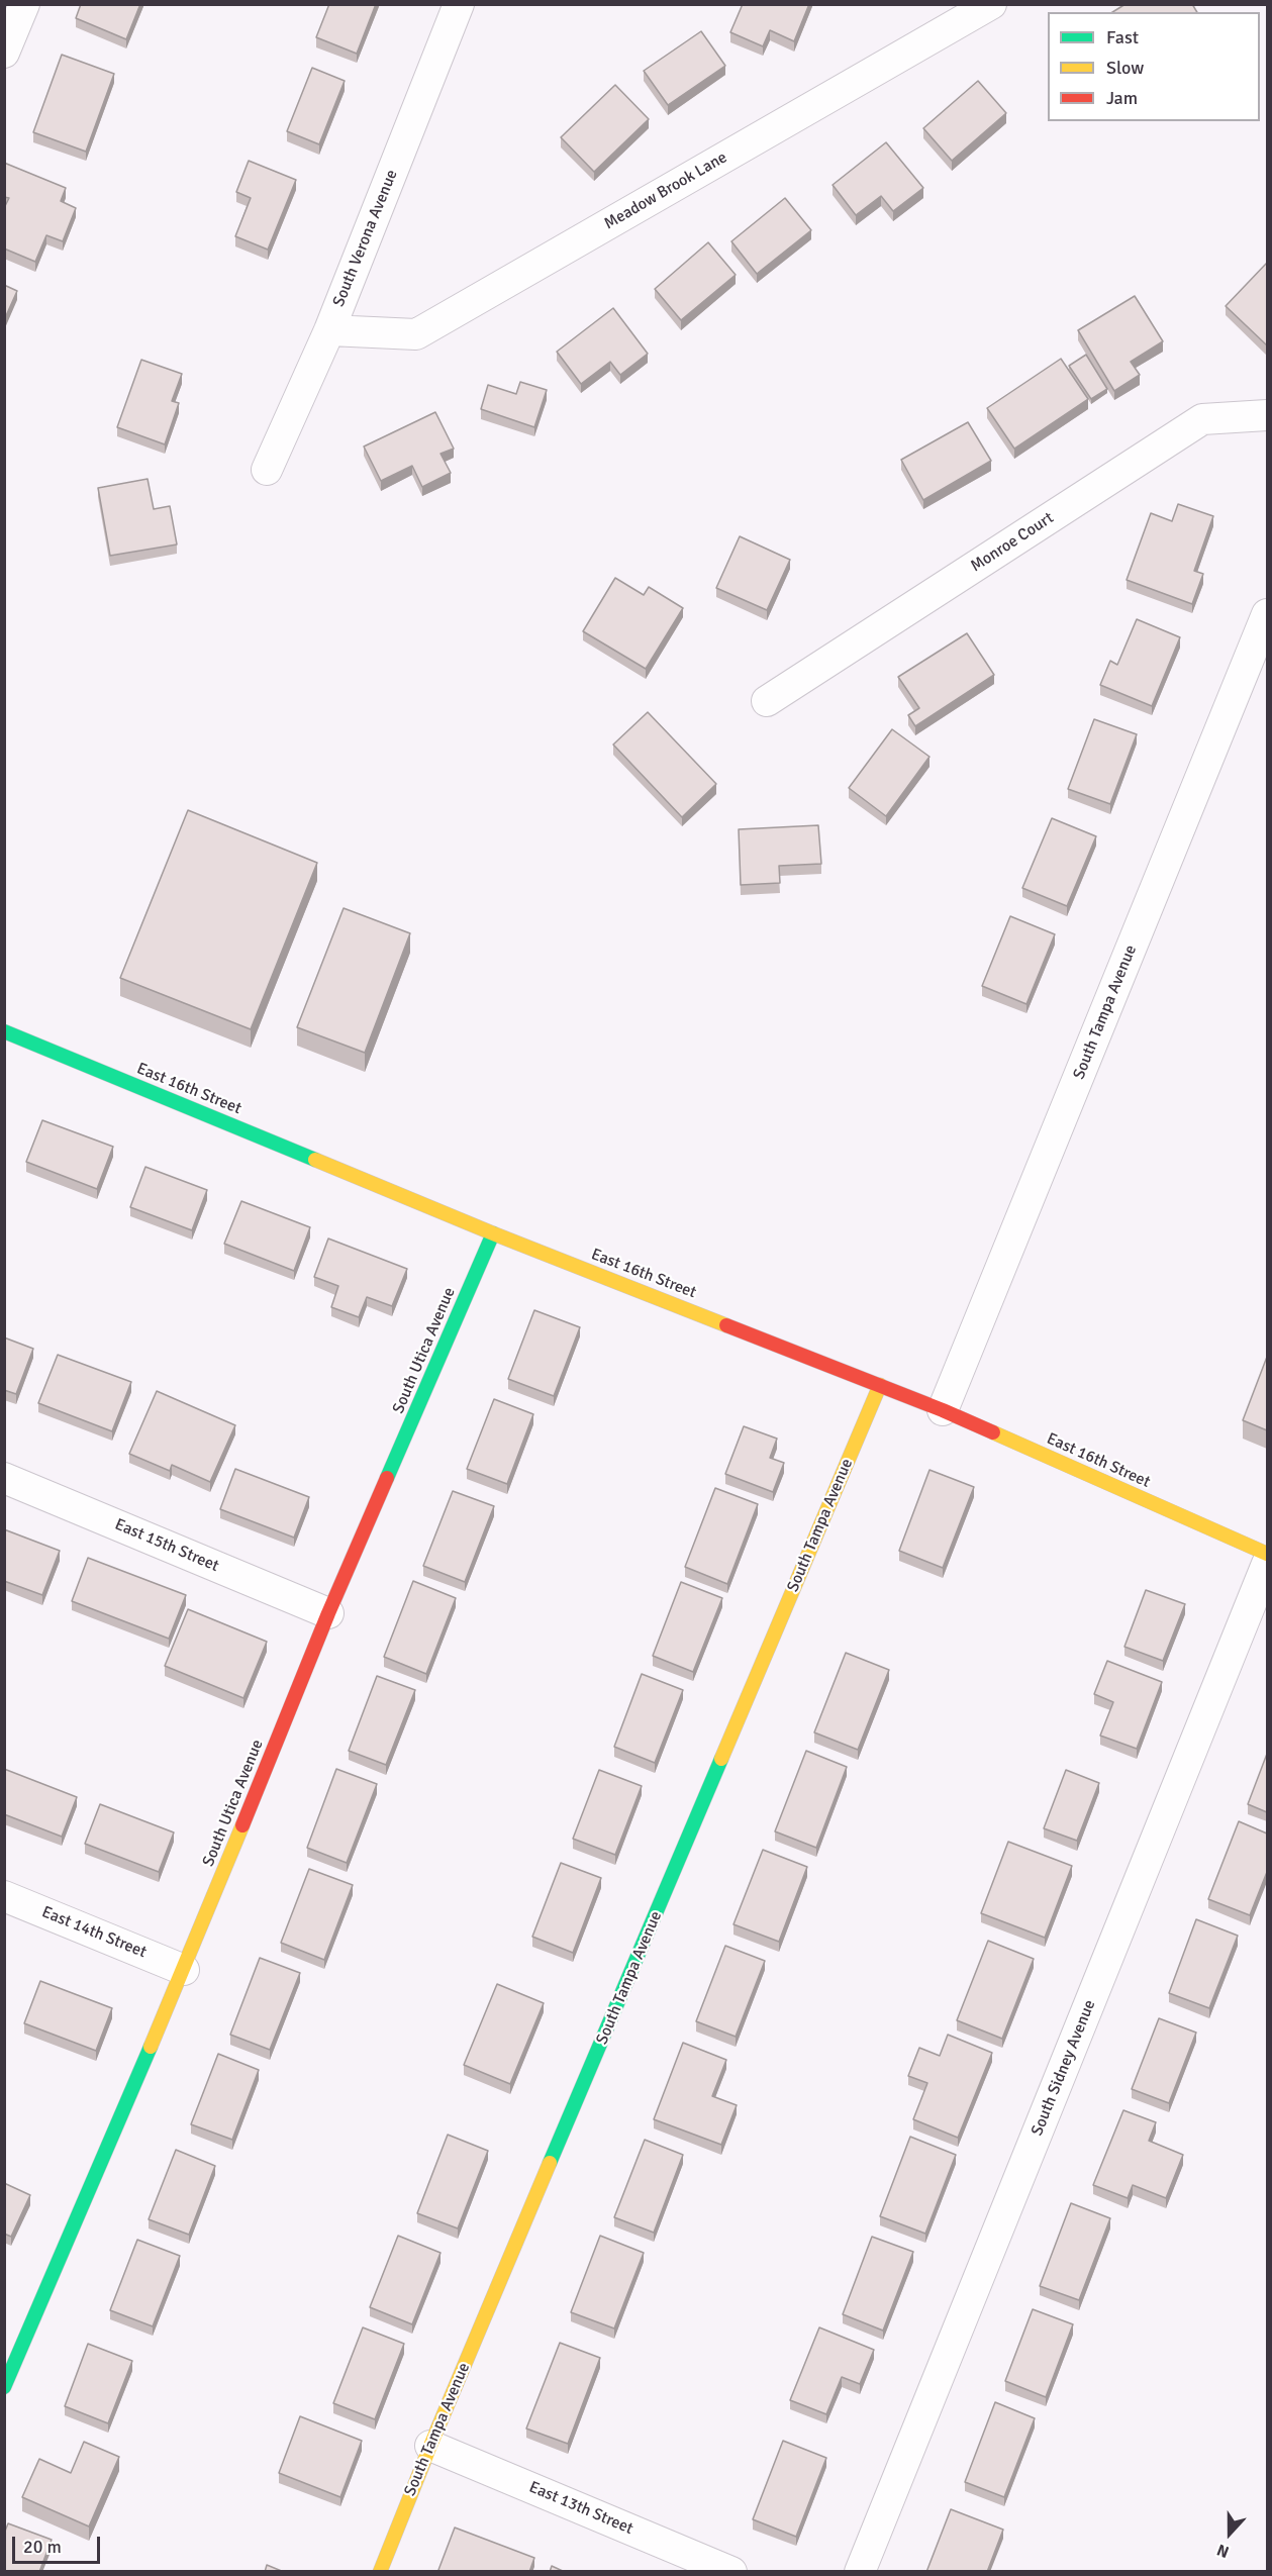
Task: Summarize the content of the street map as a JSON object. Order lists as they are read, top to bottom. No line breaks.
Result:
{"streets":{"street":["Meadow Brook Lane","South Verona Avenue","Monroe Court","South Tampa Avenue","East 16th Street","South Utica Avenue","East 15th Street","East 14th Street","South Sidney Avenue","East 13th Street"]},"crossings":[["Meadow Brook Lane","South Verona Avenue"],["South Tampa Avenue","East 16th Street"],["South Tampa Avenue","East 13th Street"],["East 16th Street","South Utica Avenue"],["South Utica Avenue","East 15th Street"],["South Utica Avenue","East 14th Street"]],"legend":["Fast","Slow","Jam"],"scale_bar":"20 m","north":"bottom"}
